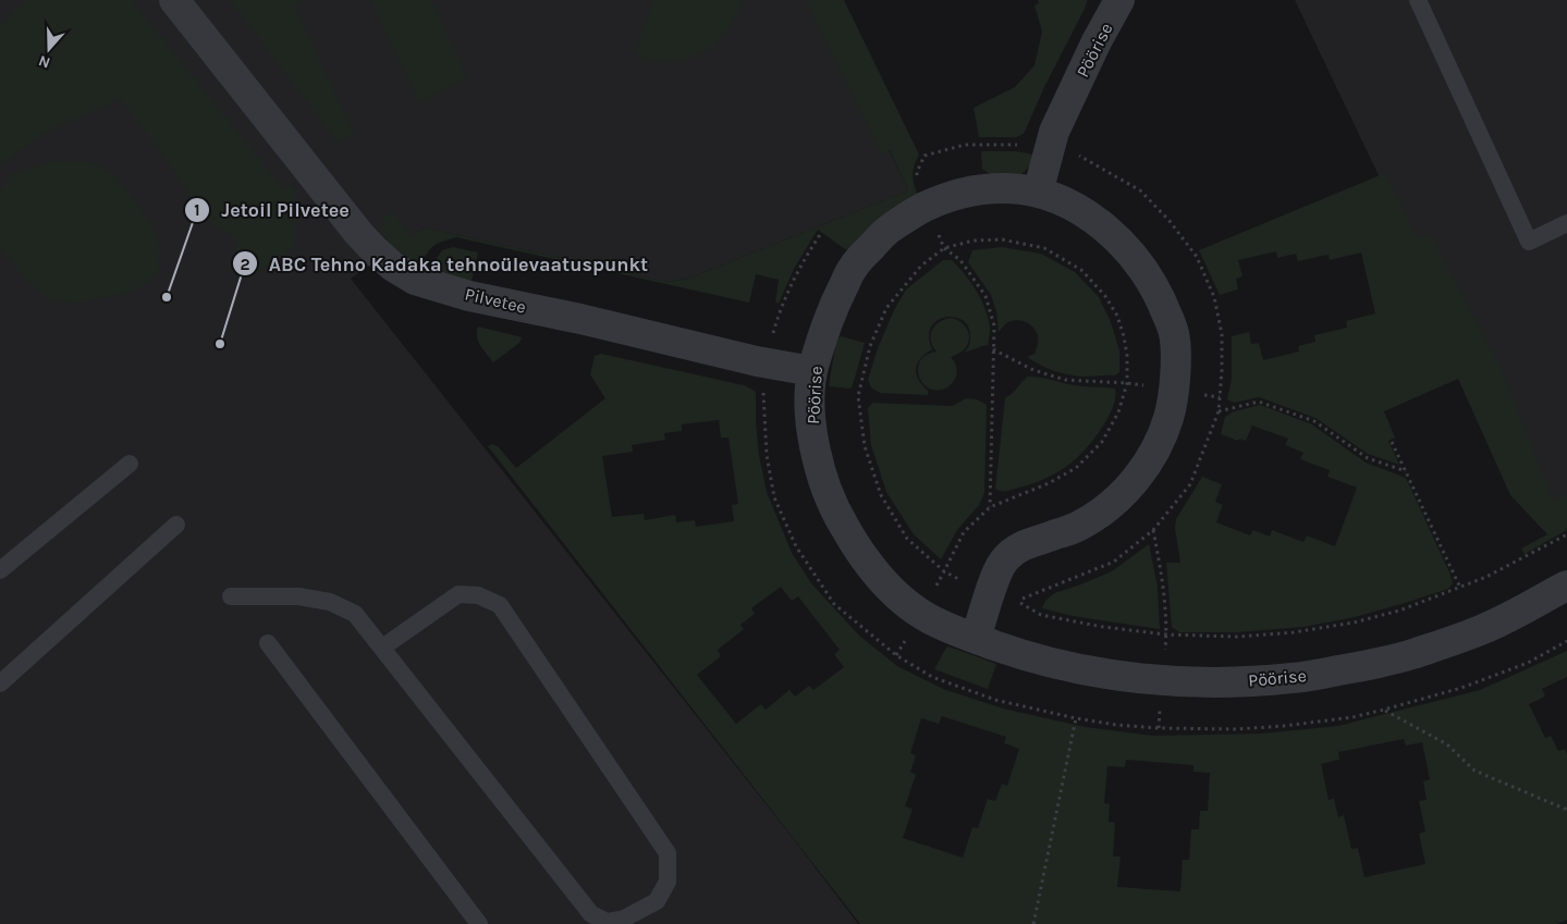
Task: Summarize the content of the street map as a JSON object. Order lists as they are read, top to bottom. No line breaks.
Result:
{"streets":{"street":["Pöörise","Pilvetee"]},"crossings":[["Pöörise","Pilvetee"]],"places":["Jetoil Pilvetee","ABC Tehno Kadaka tehnoülevaatuspunkt"],"north":"bottom"}
